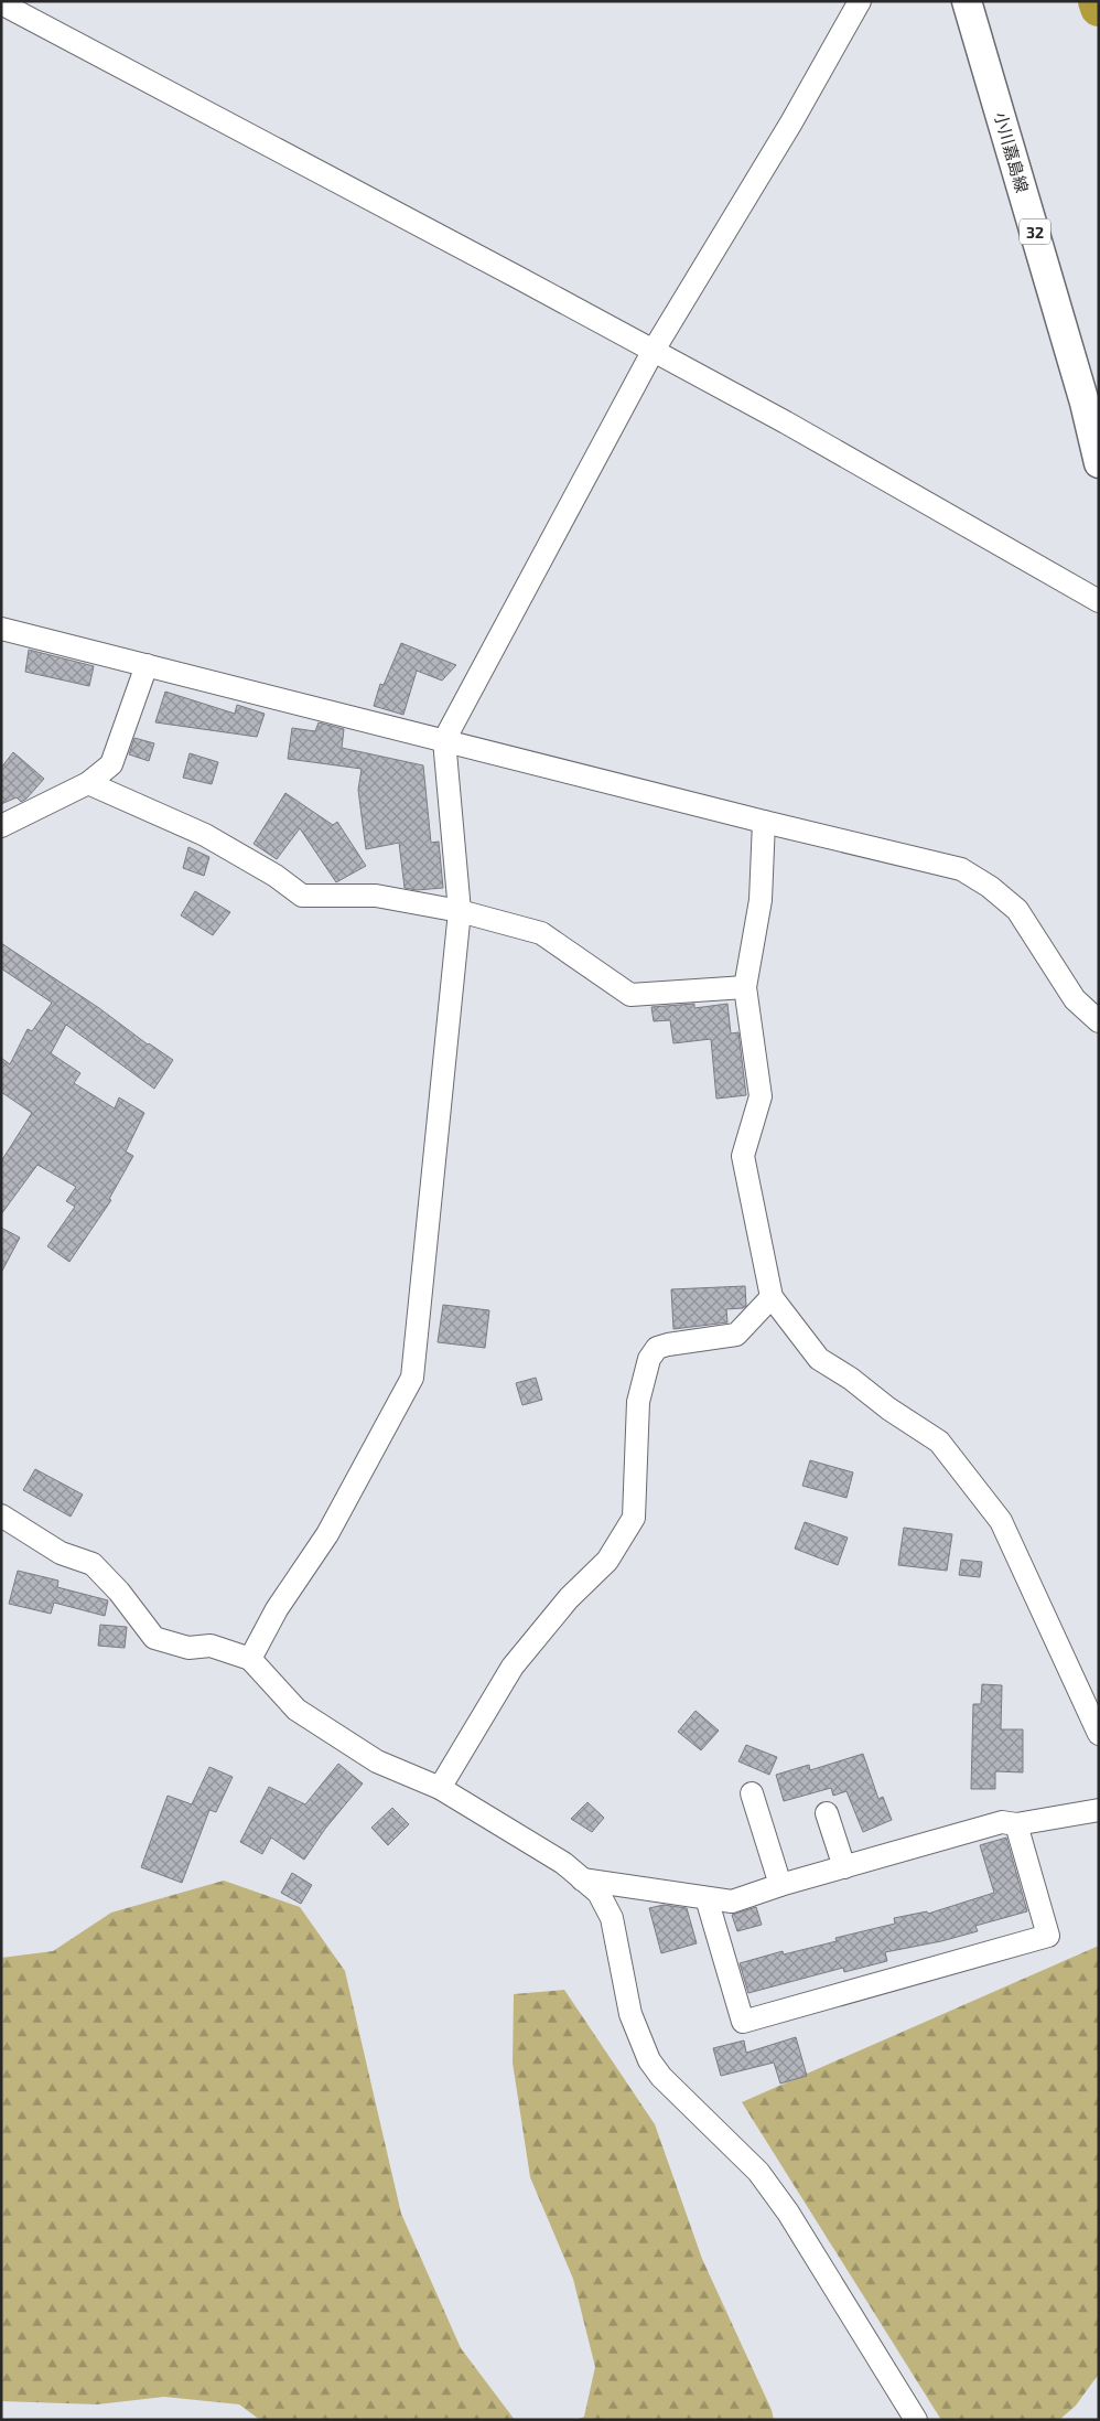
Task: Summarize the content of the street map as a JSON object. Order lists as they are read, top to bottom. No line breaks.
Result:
{"streets":{"main road":["小川嘉島線","32"]}}
